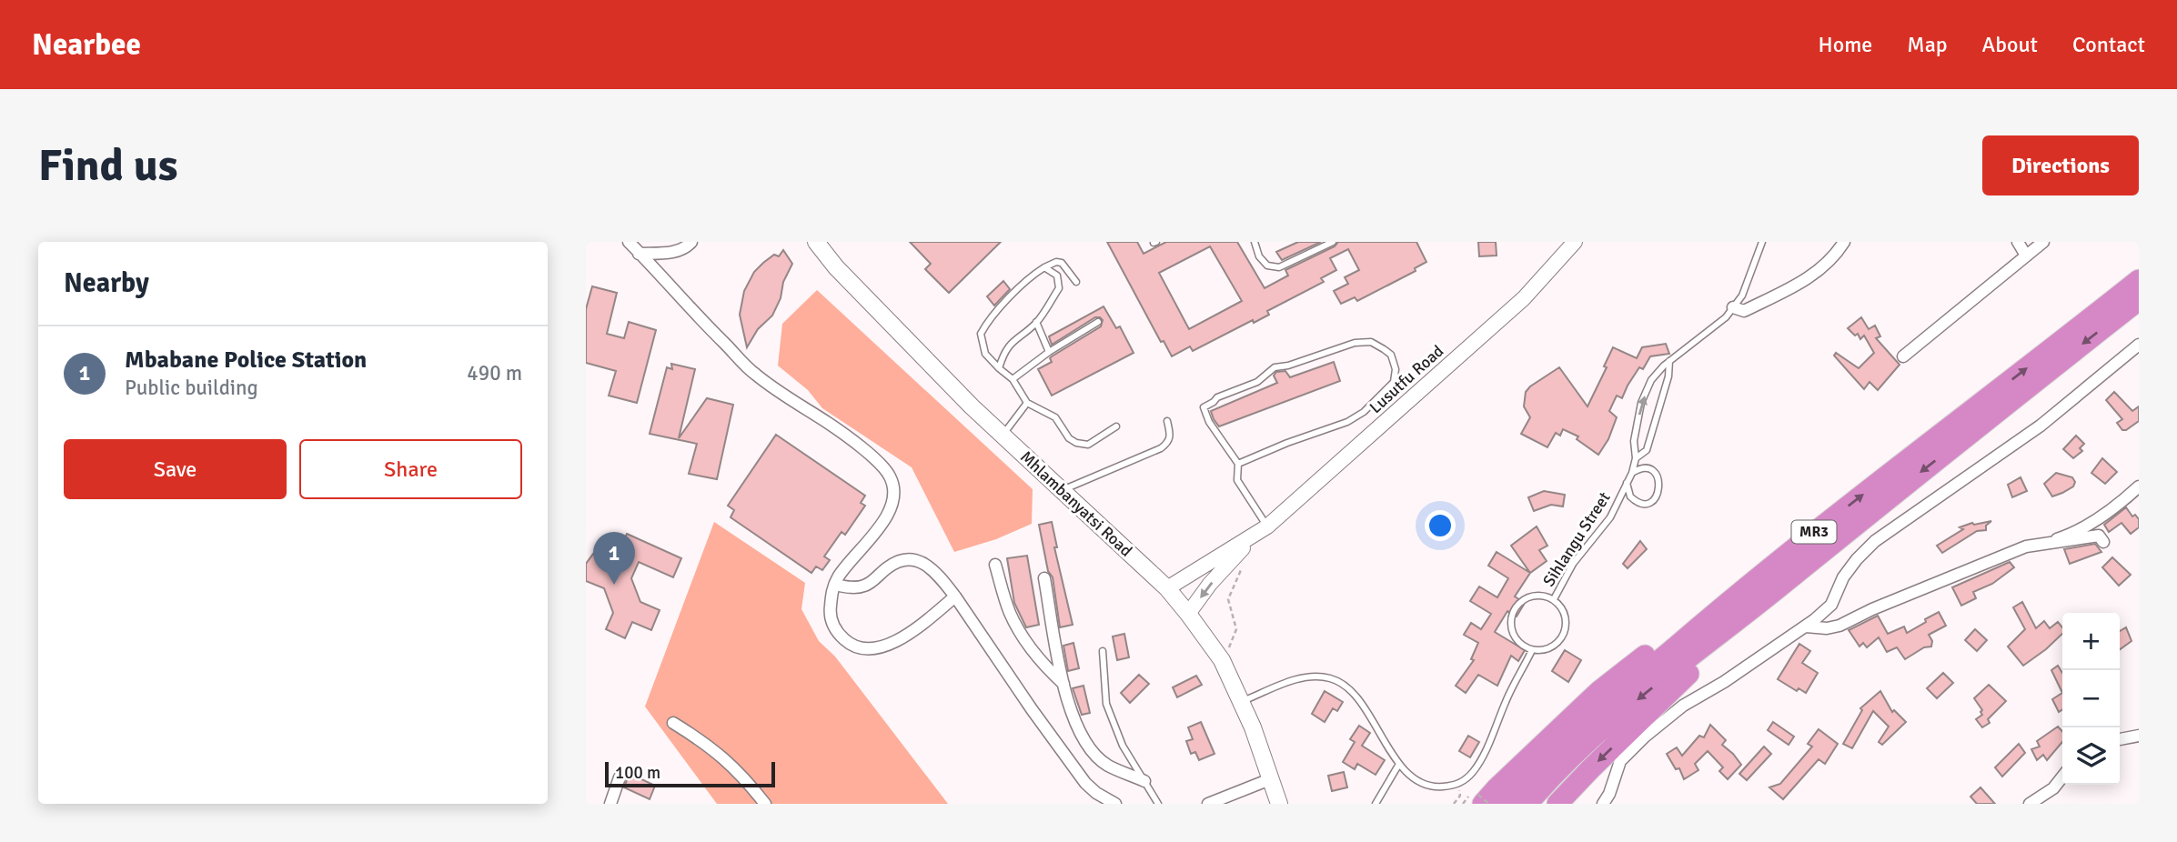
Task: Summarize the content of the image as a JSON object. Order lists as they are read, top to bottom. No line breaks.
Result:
{"streets":{"highway":["MR3"],"main road":["Mhlambanyatsi Road"],"street":["Lusutfu Road"],"lane":["Sihlangu Street"]},"crossings":[["Lusutfu Road","Mhlambanyatsi Road"]],"scale_bar":"100 m","page":{"header":"Nearbee","nav":["Home","Map","About","Contact"],"buttons":["Directions",["Save","Share"]],"title":"Find us","heading":"Nearby","list":[{"mark":"1","name":"Mbabane Police Station","note":"Public building","value":"490 m"}],"pins":"1","map_buttons":["+","−"],"scale":"100 m"}}
